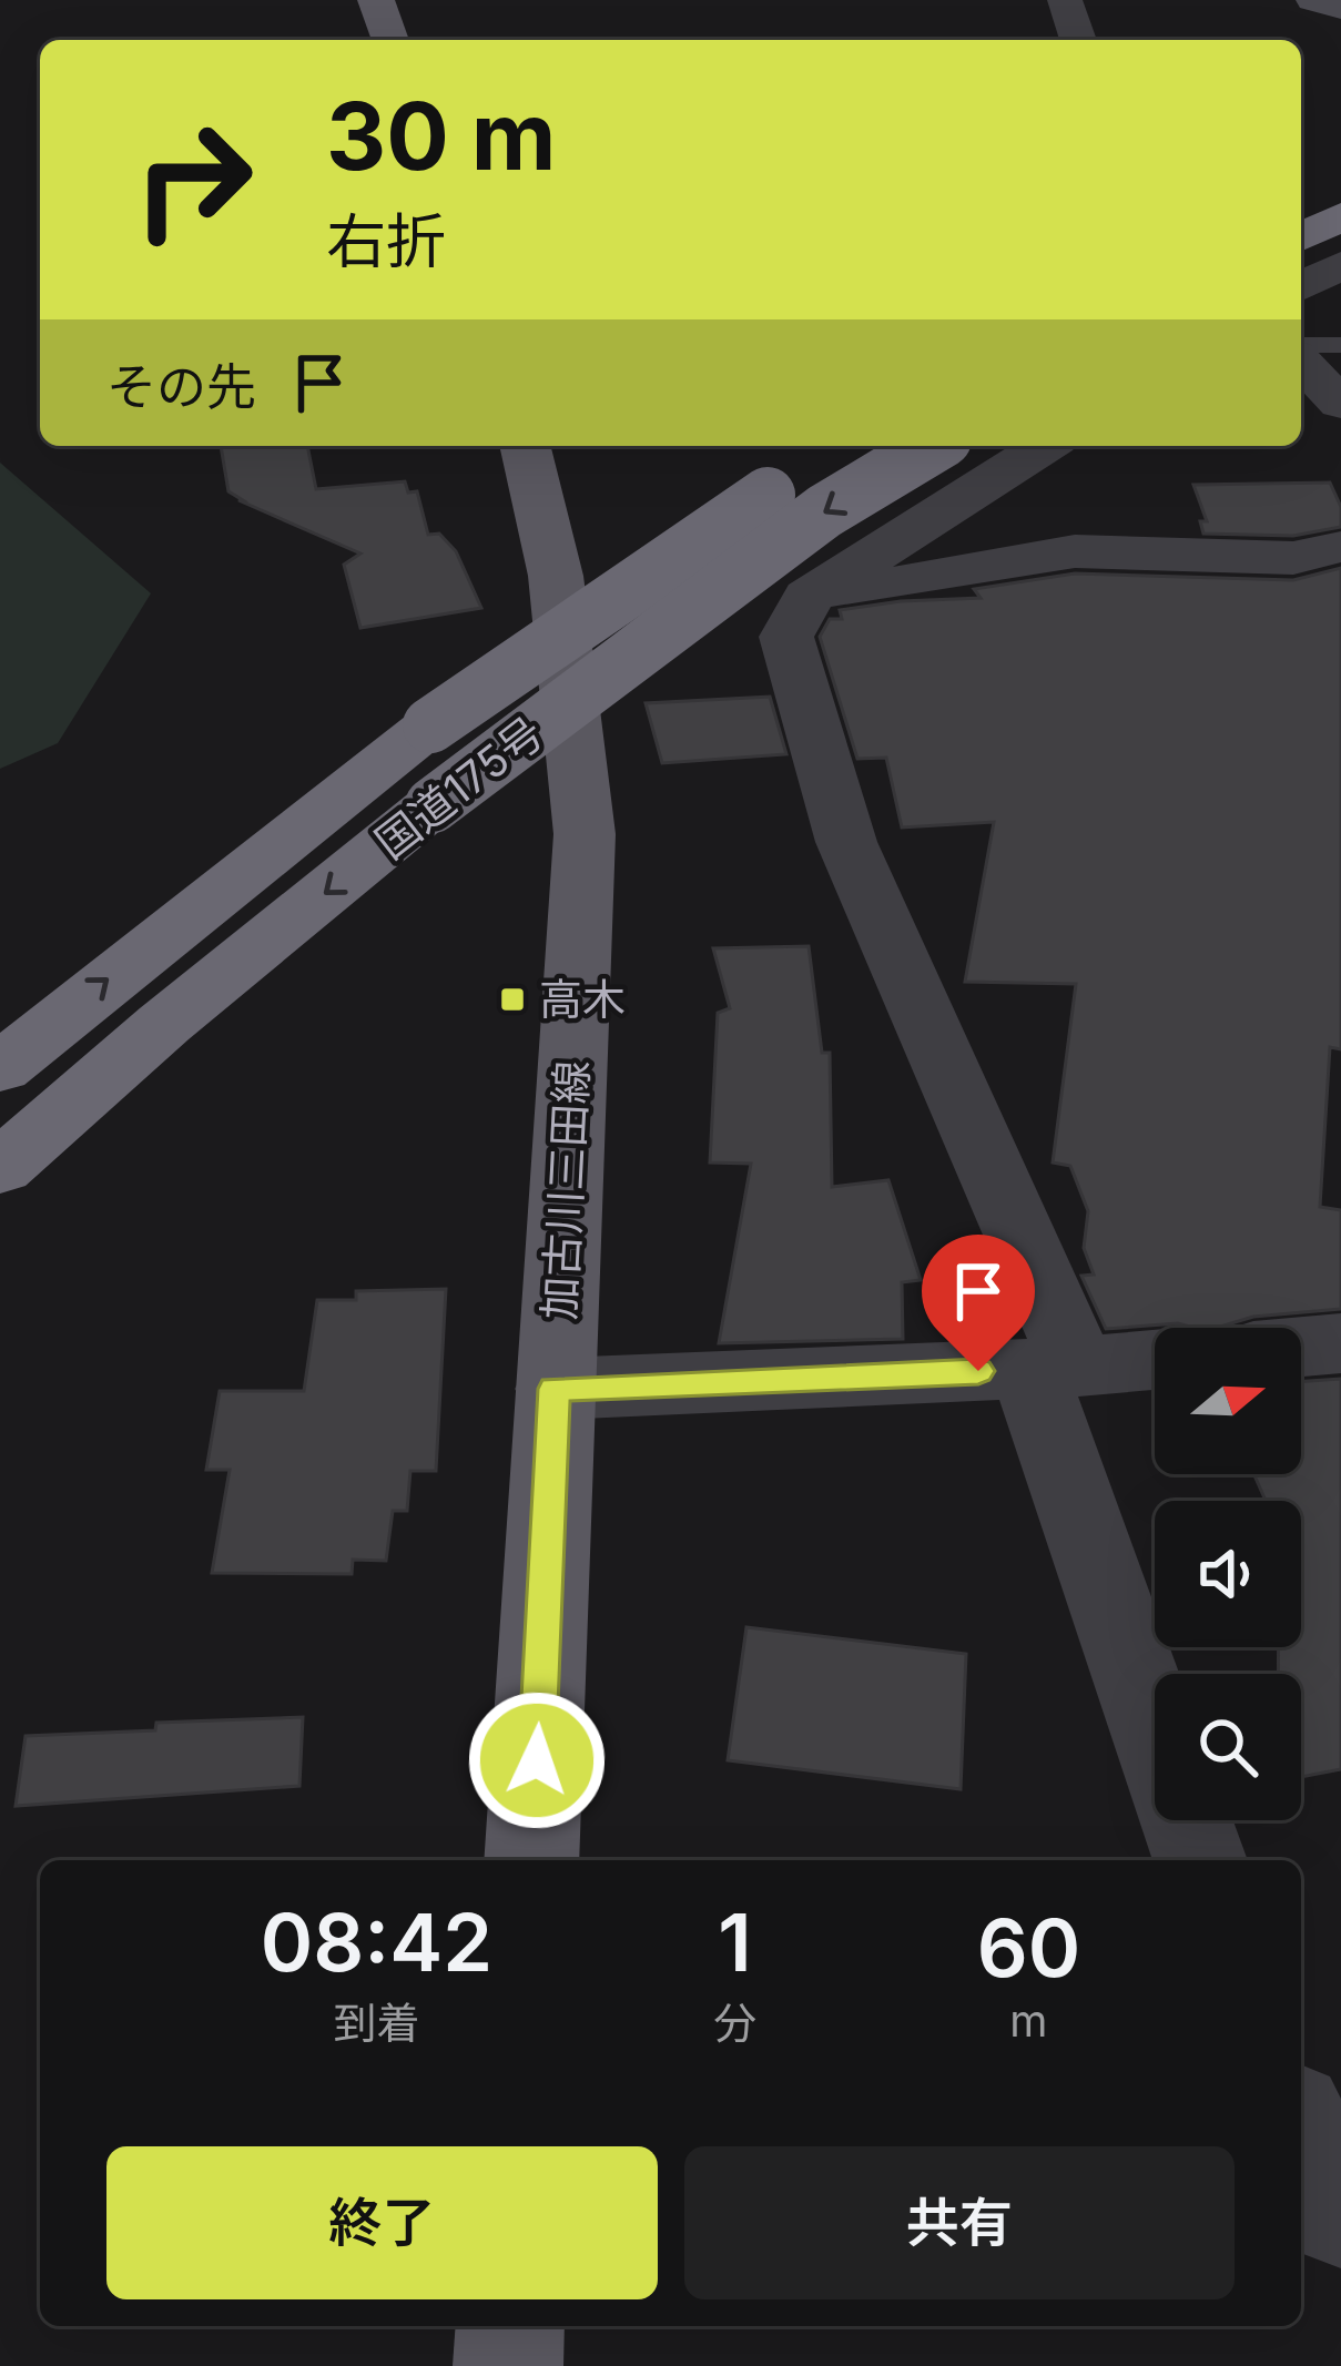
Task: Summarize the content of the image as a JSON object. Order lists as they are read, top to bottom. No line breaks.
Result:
{"streets":{"highway":["国道175号"],"main road":["加古川三田線"]},"places":{"transit":["高木"]},"north":"right","page":{"turn":["30 m","右折"],"then":"その先","eta":["08:42","到着","1","分","60","m"],"buttons":["終了","共有"]}}
